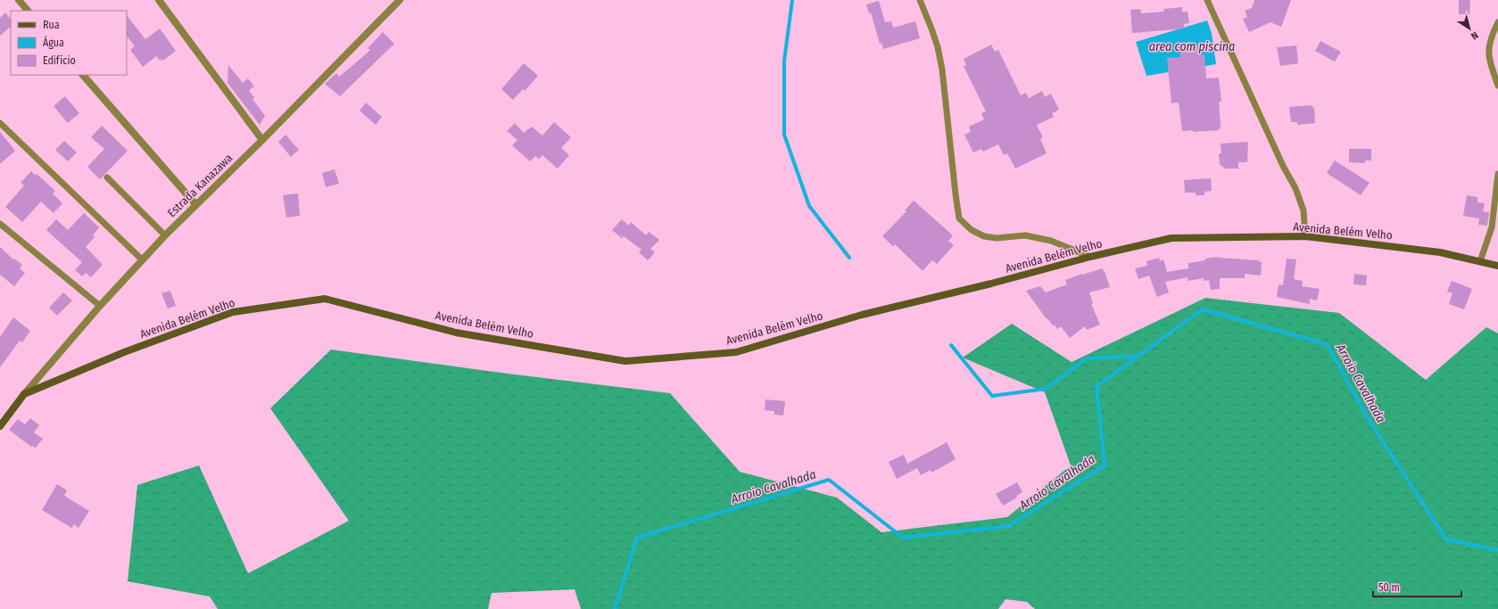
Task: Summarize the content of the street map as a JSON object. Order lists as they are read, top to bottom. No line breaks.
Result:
{"streets":{"main road":["Avenida Belém Velho"],"street":["Estrada Kanazawa"]},"crossings":[["Estrada Kanazawa","Avenida Belém Velho"]],"water":["area com piscina","Arroio Cavalhada"],"legend":["Rua","Água","Edifício"],"scale_bar":"50 m","north":"bottom right"}
